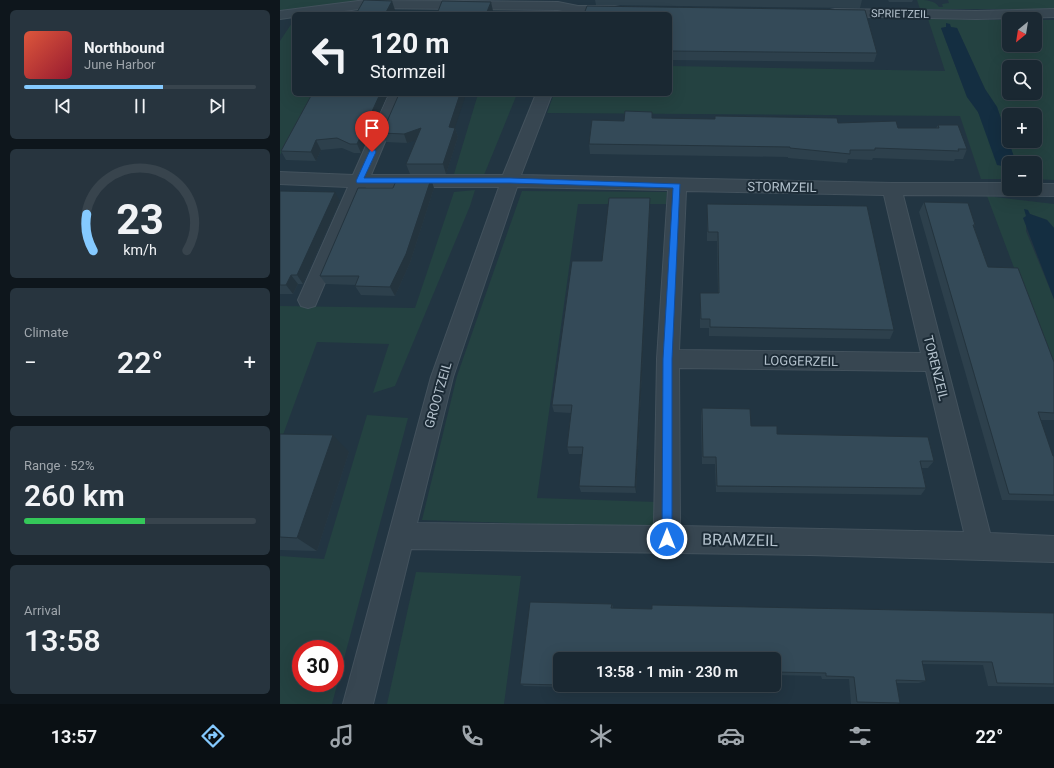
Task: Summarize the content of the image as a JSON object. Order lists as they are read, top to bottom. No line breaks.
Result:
{"streets":{"street":["SPRIETZEIL","STORMZEIL","LOGGERZEIL","TORENZEIL","GROOTZEIL","BRAMZEIL"]},"crossings":[["STORMZEIL","TORENZEIL"],["STORMZEIL","GROOTZEIL"],["LOGGERZEIL","TORENZEIL"],["TORENZEIL","BRAMZEIL"],["GROOTZEIL","BRAMZEIL"]],"north":"bottom left","page":{"map_buttons":["+","−"],"turn":["120 m","Stormzeil"],"song":["Northbound","June Harbor"],"tile":["Climate",["Range · 52%","260 km"],["Arrival","13:58"]],"heat":["−","22°","+"],"limit":"30","trip":"13:58 · 1 min · 230 m","tabs":["13:57","22°"],"gauge":["23","km/h"]}}
